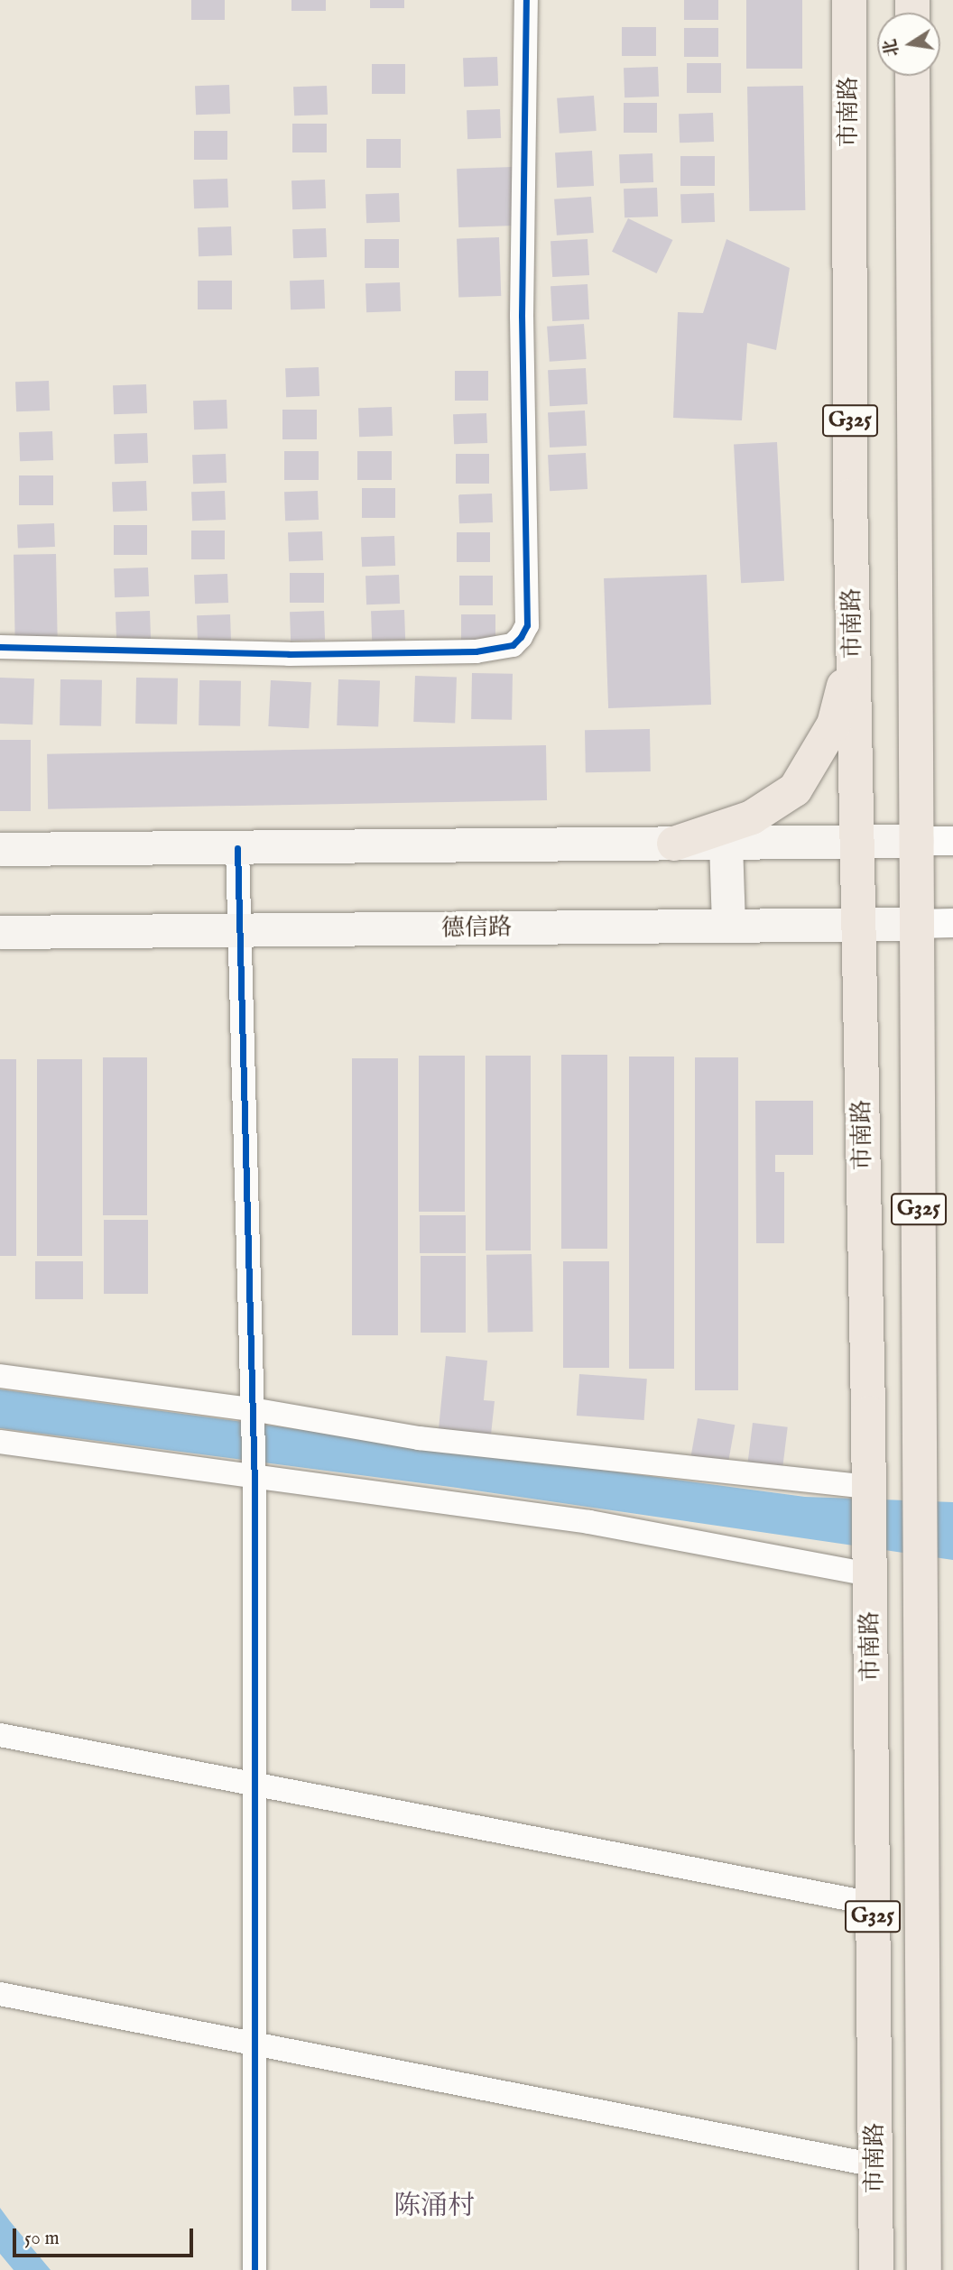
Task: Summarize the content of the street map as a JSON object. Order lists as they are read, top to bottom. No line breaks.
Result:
{"streets":{"highway":["市南路","G325"],"main road":["德信路"]},"crossings":[["市南路","德信路"]],"districts":["陈涌村"],"scale_bar":"50 m","north":"left"}
